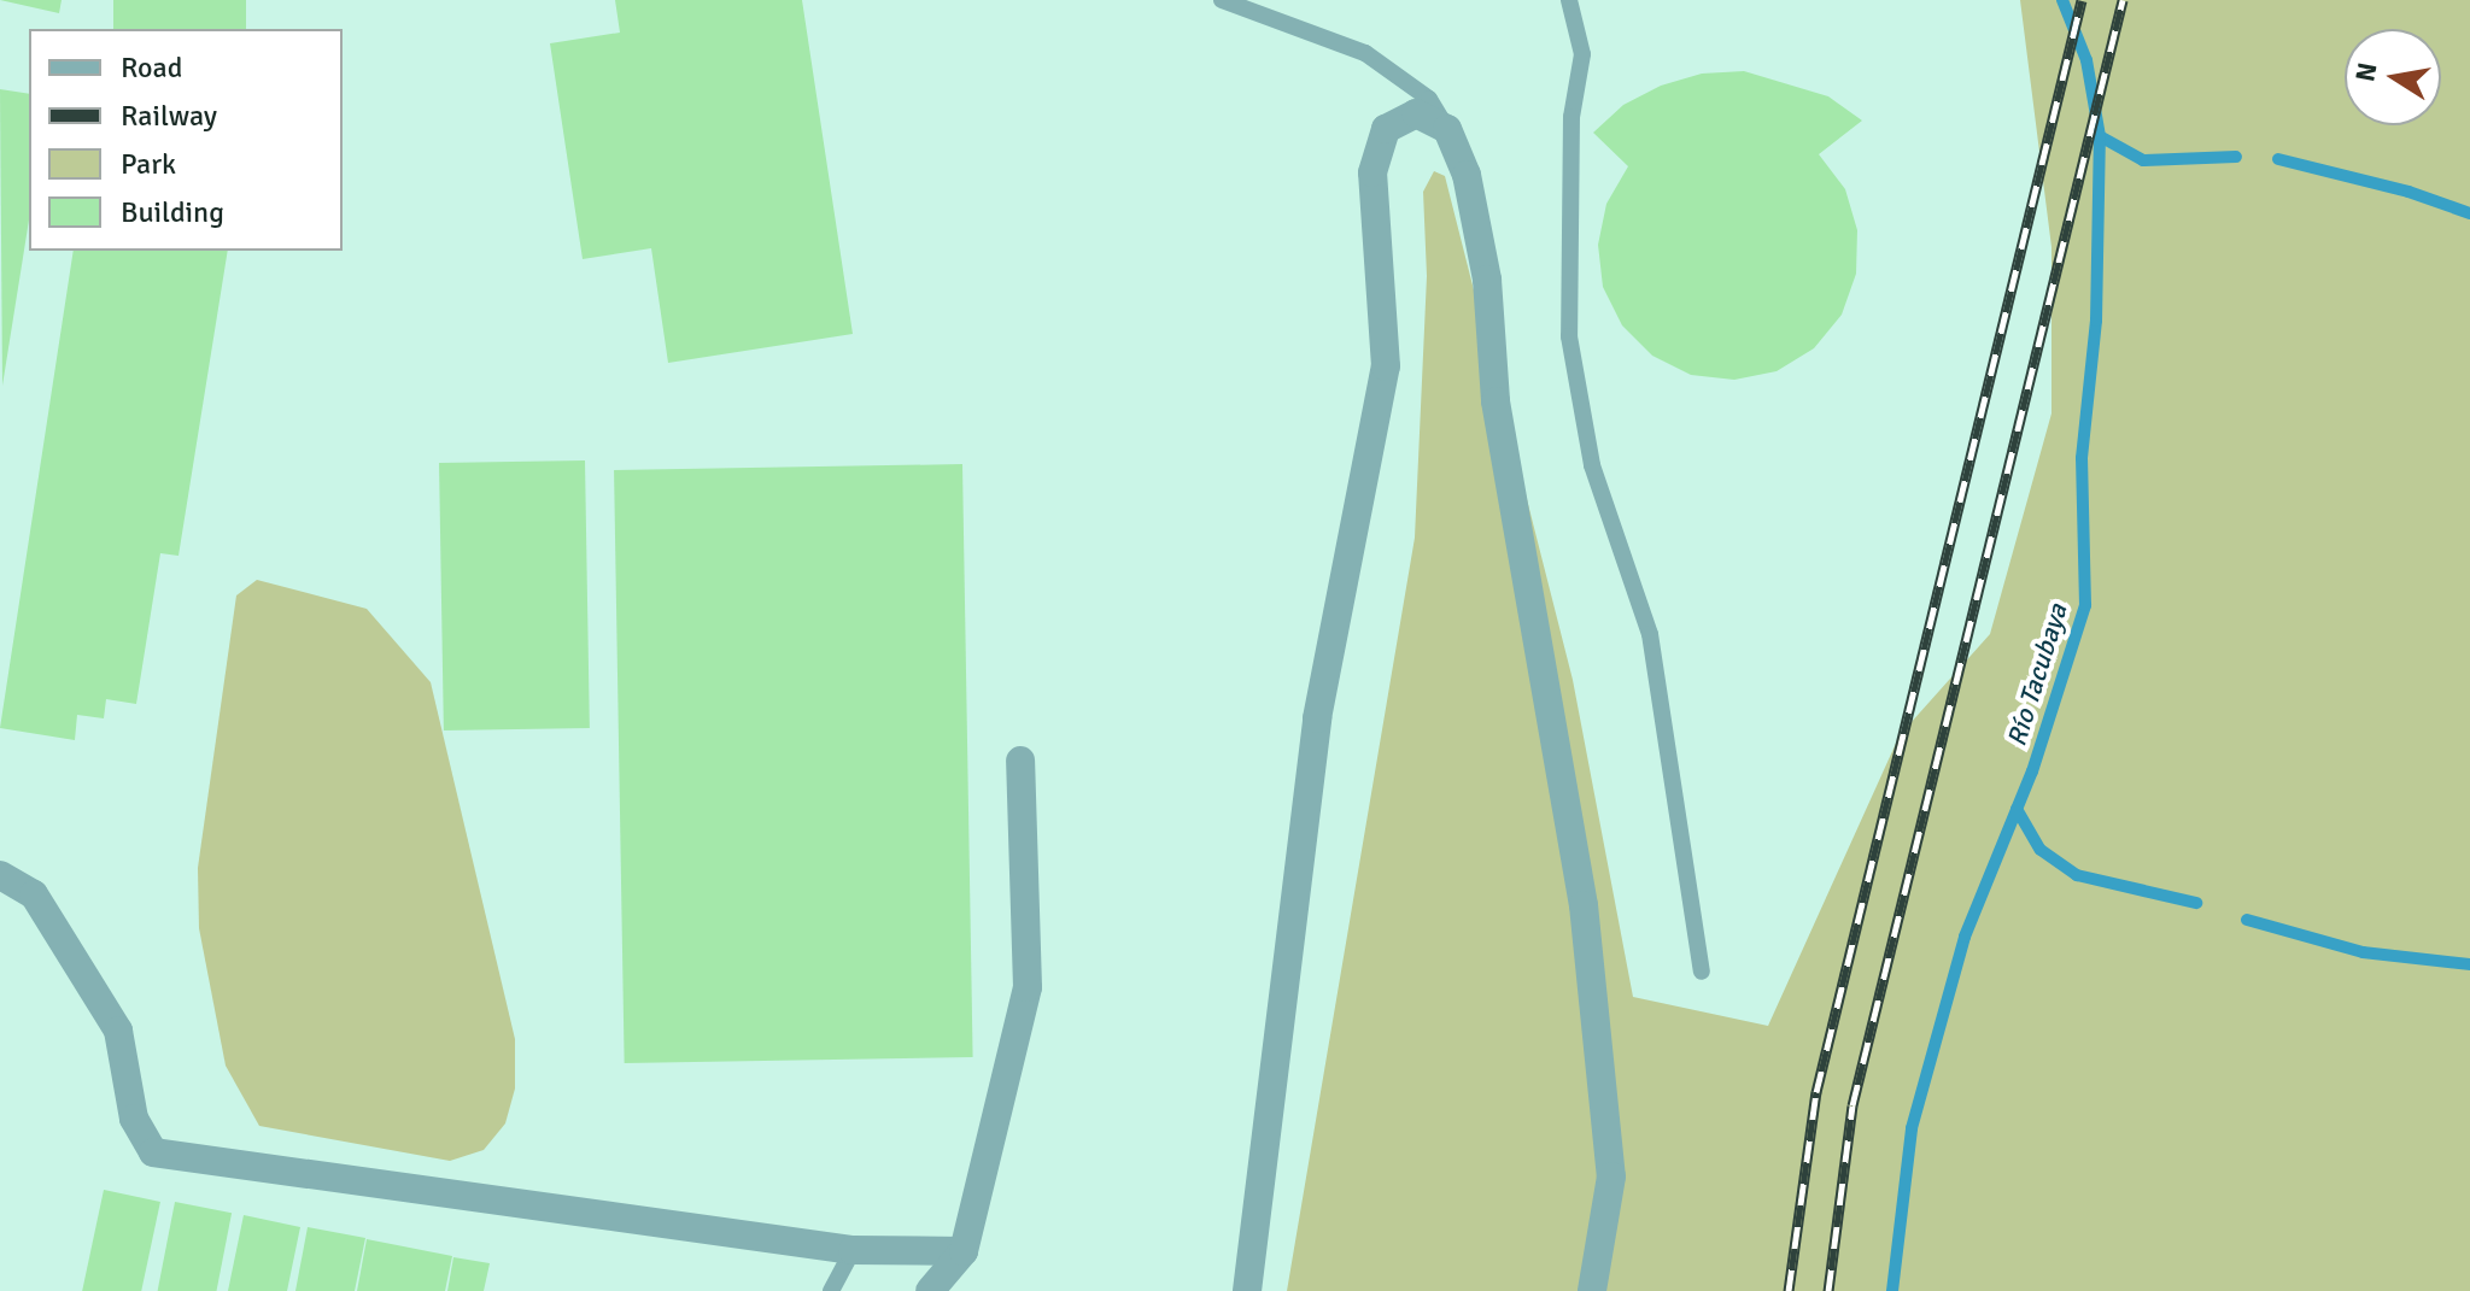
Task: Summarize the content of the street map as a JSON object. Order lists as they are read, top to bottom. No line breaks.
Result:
{"water":["Río Tacubaya"],"legend":["Road","Railway","Park","Building"],"north":"left"}
